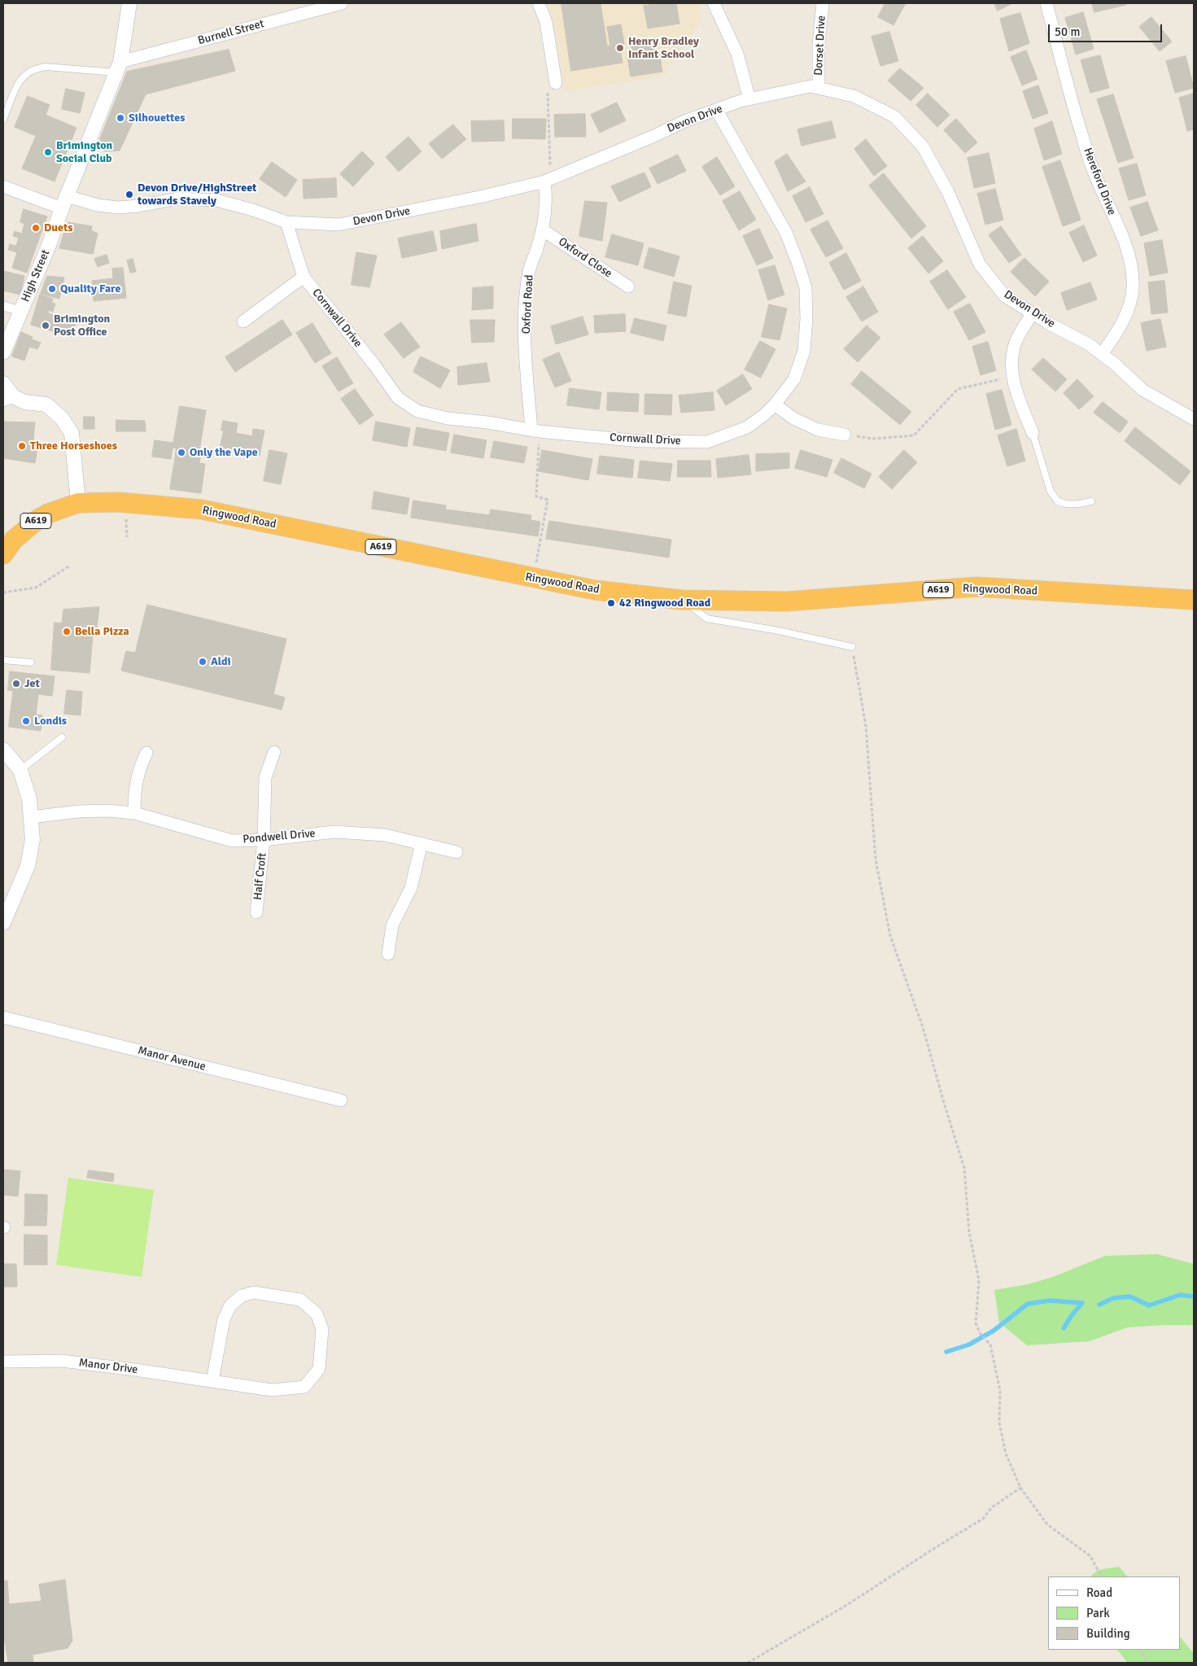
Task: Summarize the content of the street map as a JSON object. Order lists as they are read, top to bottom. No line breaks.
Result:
{"streets":{"highway":["Ringwood Road","A619"],"street":["Burnell Street","Dorset Drive","Devon Drive","Hereford Drive","Oxford Close","High Street","Oxford Road","Cornwall Drive","Pondwell Drive","Half Croft","Manor Avenue","Manor Drive"]},"crossings":[["Burnell Street","High Street"],["Dorset Drive","Devon Drive"],["Devon Drive","Hereford Drive"],["Devon Drive","High Street"],["Devon Drive","Oxford Road"],["Devon Drive","Cornwall Drive"],["Oxford Close","Oxford Road"],["Oxford Road","Cornwall Drive"],["Pondwell Drive","Half Croft"]],"places":["Henry Bradley Infant School","Silhouettes","Brimington Social Club","Devon Drive/HighStreet towards Stavely","Duets","Quality Fare","Brimington Post Office","Three Horseshoes","Only the Vape","42 Ringwood Road","Bella Pizza","Aldi","Jet","Londis"],"legend":["Road","Park","Building"],"scale_bar":"50 m"}
